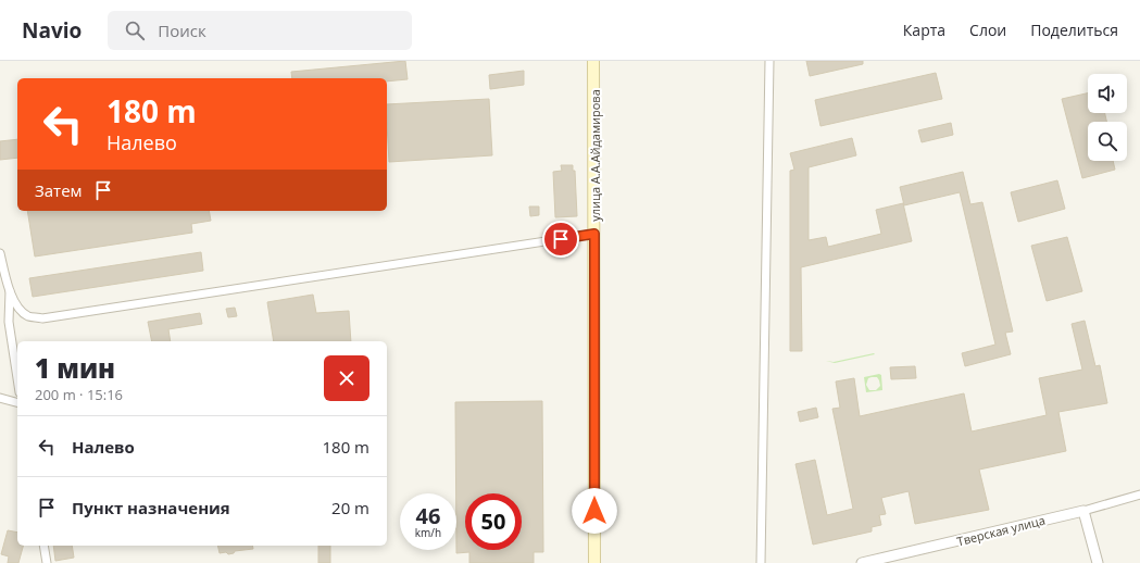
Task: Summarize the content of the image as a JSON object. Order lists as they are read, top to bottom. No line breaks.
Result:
{"streets":{"main road":["улица А.А.Айдамирова"],"street":["Тверская улица"]},"page":{"header":"Navio","search":"Поиск","nav":["Карта","Слои","Поделиться"],"turn":["180 m","Налево"],"then":"Затем","heading":["1 мин","200 m · 15:16"],"list":[{"name":"Налево","value":"180 m"},{"name":"Пункт назначения","value":"20 m"}],"speed":"46 km/h","limit":"50"}}
